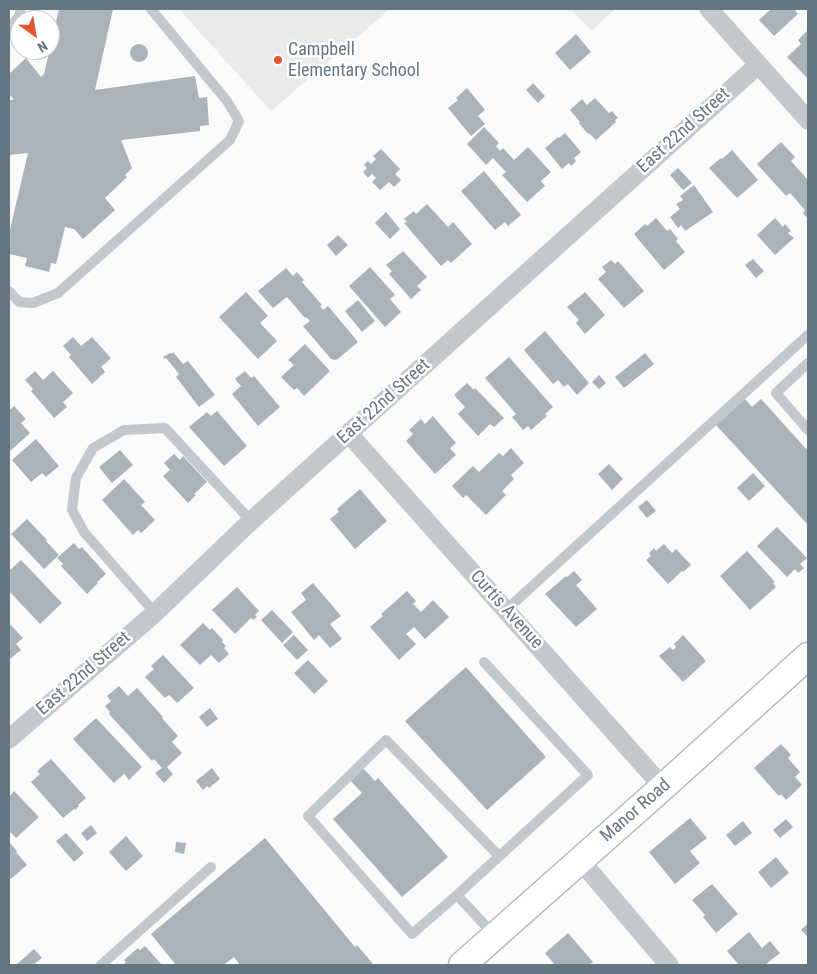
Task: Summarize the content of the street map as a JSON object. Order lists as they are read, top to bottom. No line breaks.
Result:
{"streets":{"main road":["Manor Road"],"street":["East 22nd Street","Curtis Avenue"]},"crossings":[["East 22nd Street","Curtis Avenue"],["Curtis Avenue","Manor Road"]],"places":["Campbell Elementary School"],"north":"bottom right"}
